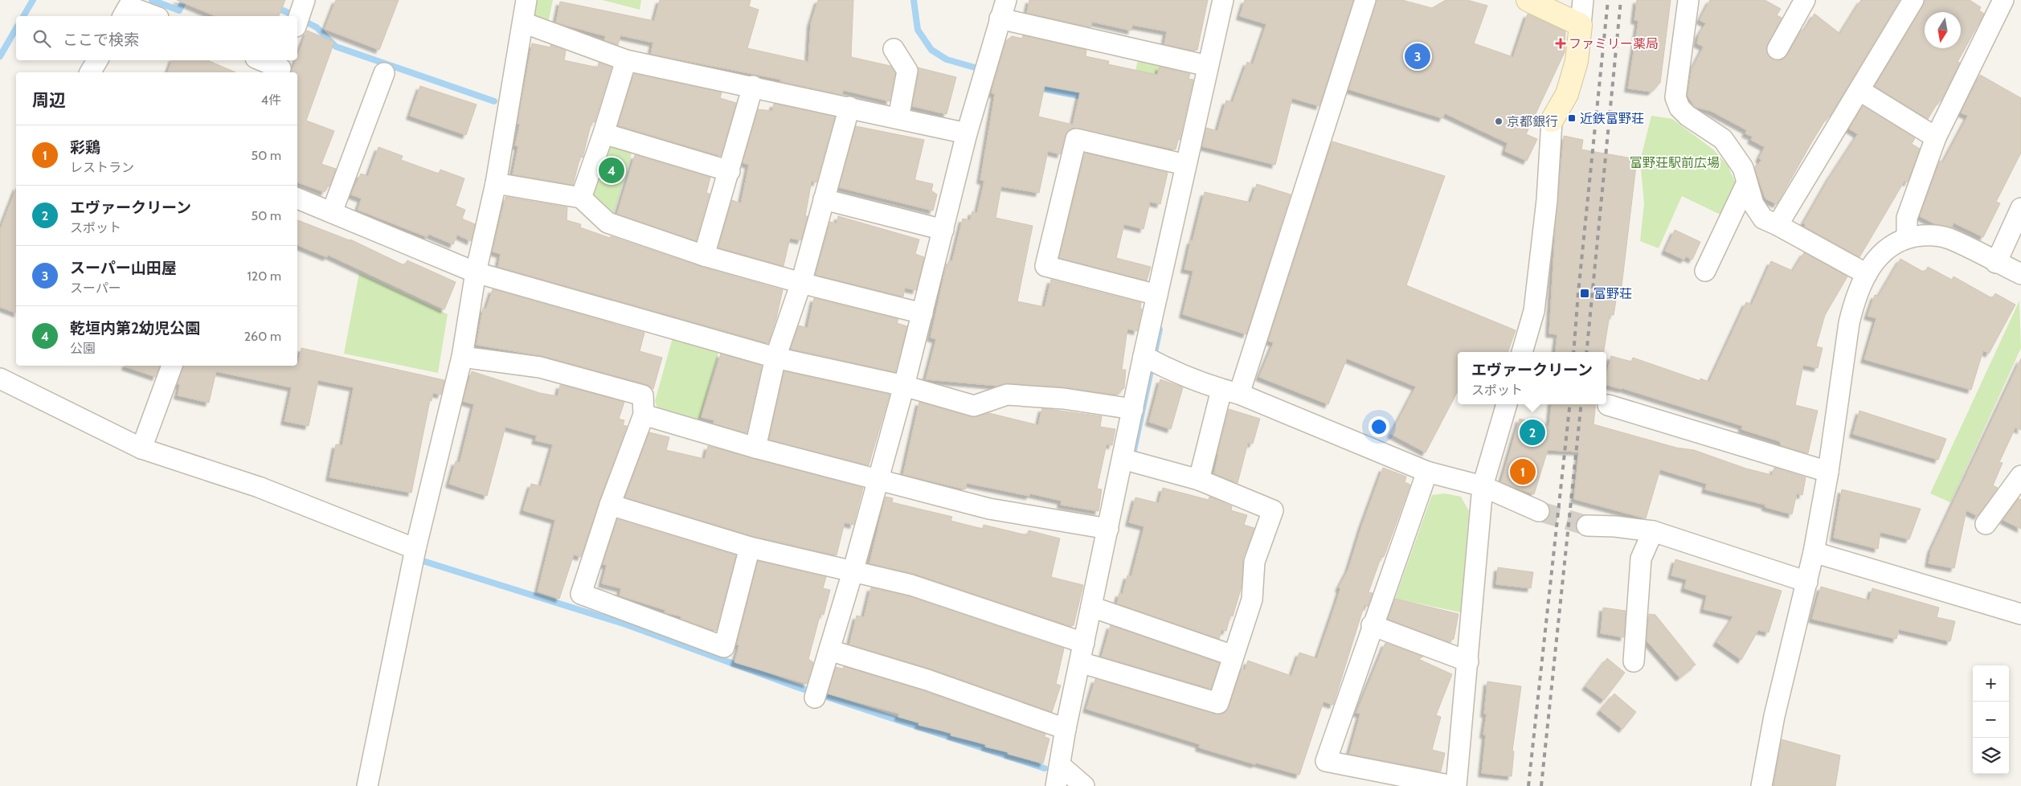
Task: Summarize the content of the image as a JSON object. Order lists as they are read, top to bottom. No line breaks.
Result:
{"parks":["富野荘駅前広場"],"places":{"health":["ファミリー薬局"],"transit":["近鉄富野荘","富野荘"],"other":["京都銀行"]},"north":"bottom","page":{"search":"ここで検索","pins":["3","4","2","1"],"heading":["周辺","4件"],"list":[{"mark":"1","name":"彩鶏","note":"レストラン","value":"50 m"},{"mark":"2","name":"エヴァークリーン","note":"スポット","value":"50 m"},{"mark":"3","name":"スーパー山田屋","note":"スーパー","value":"120 m"},{"mark":"4","name":"乾垣内第2幼児公園","note":"公園","value":"260 m"}],"popup":["エヴァークリーン","スポット"],"map_buttons":["+","−"]}}
